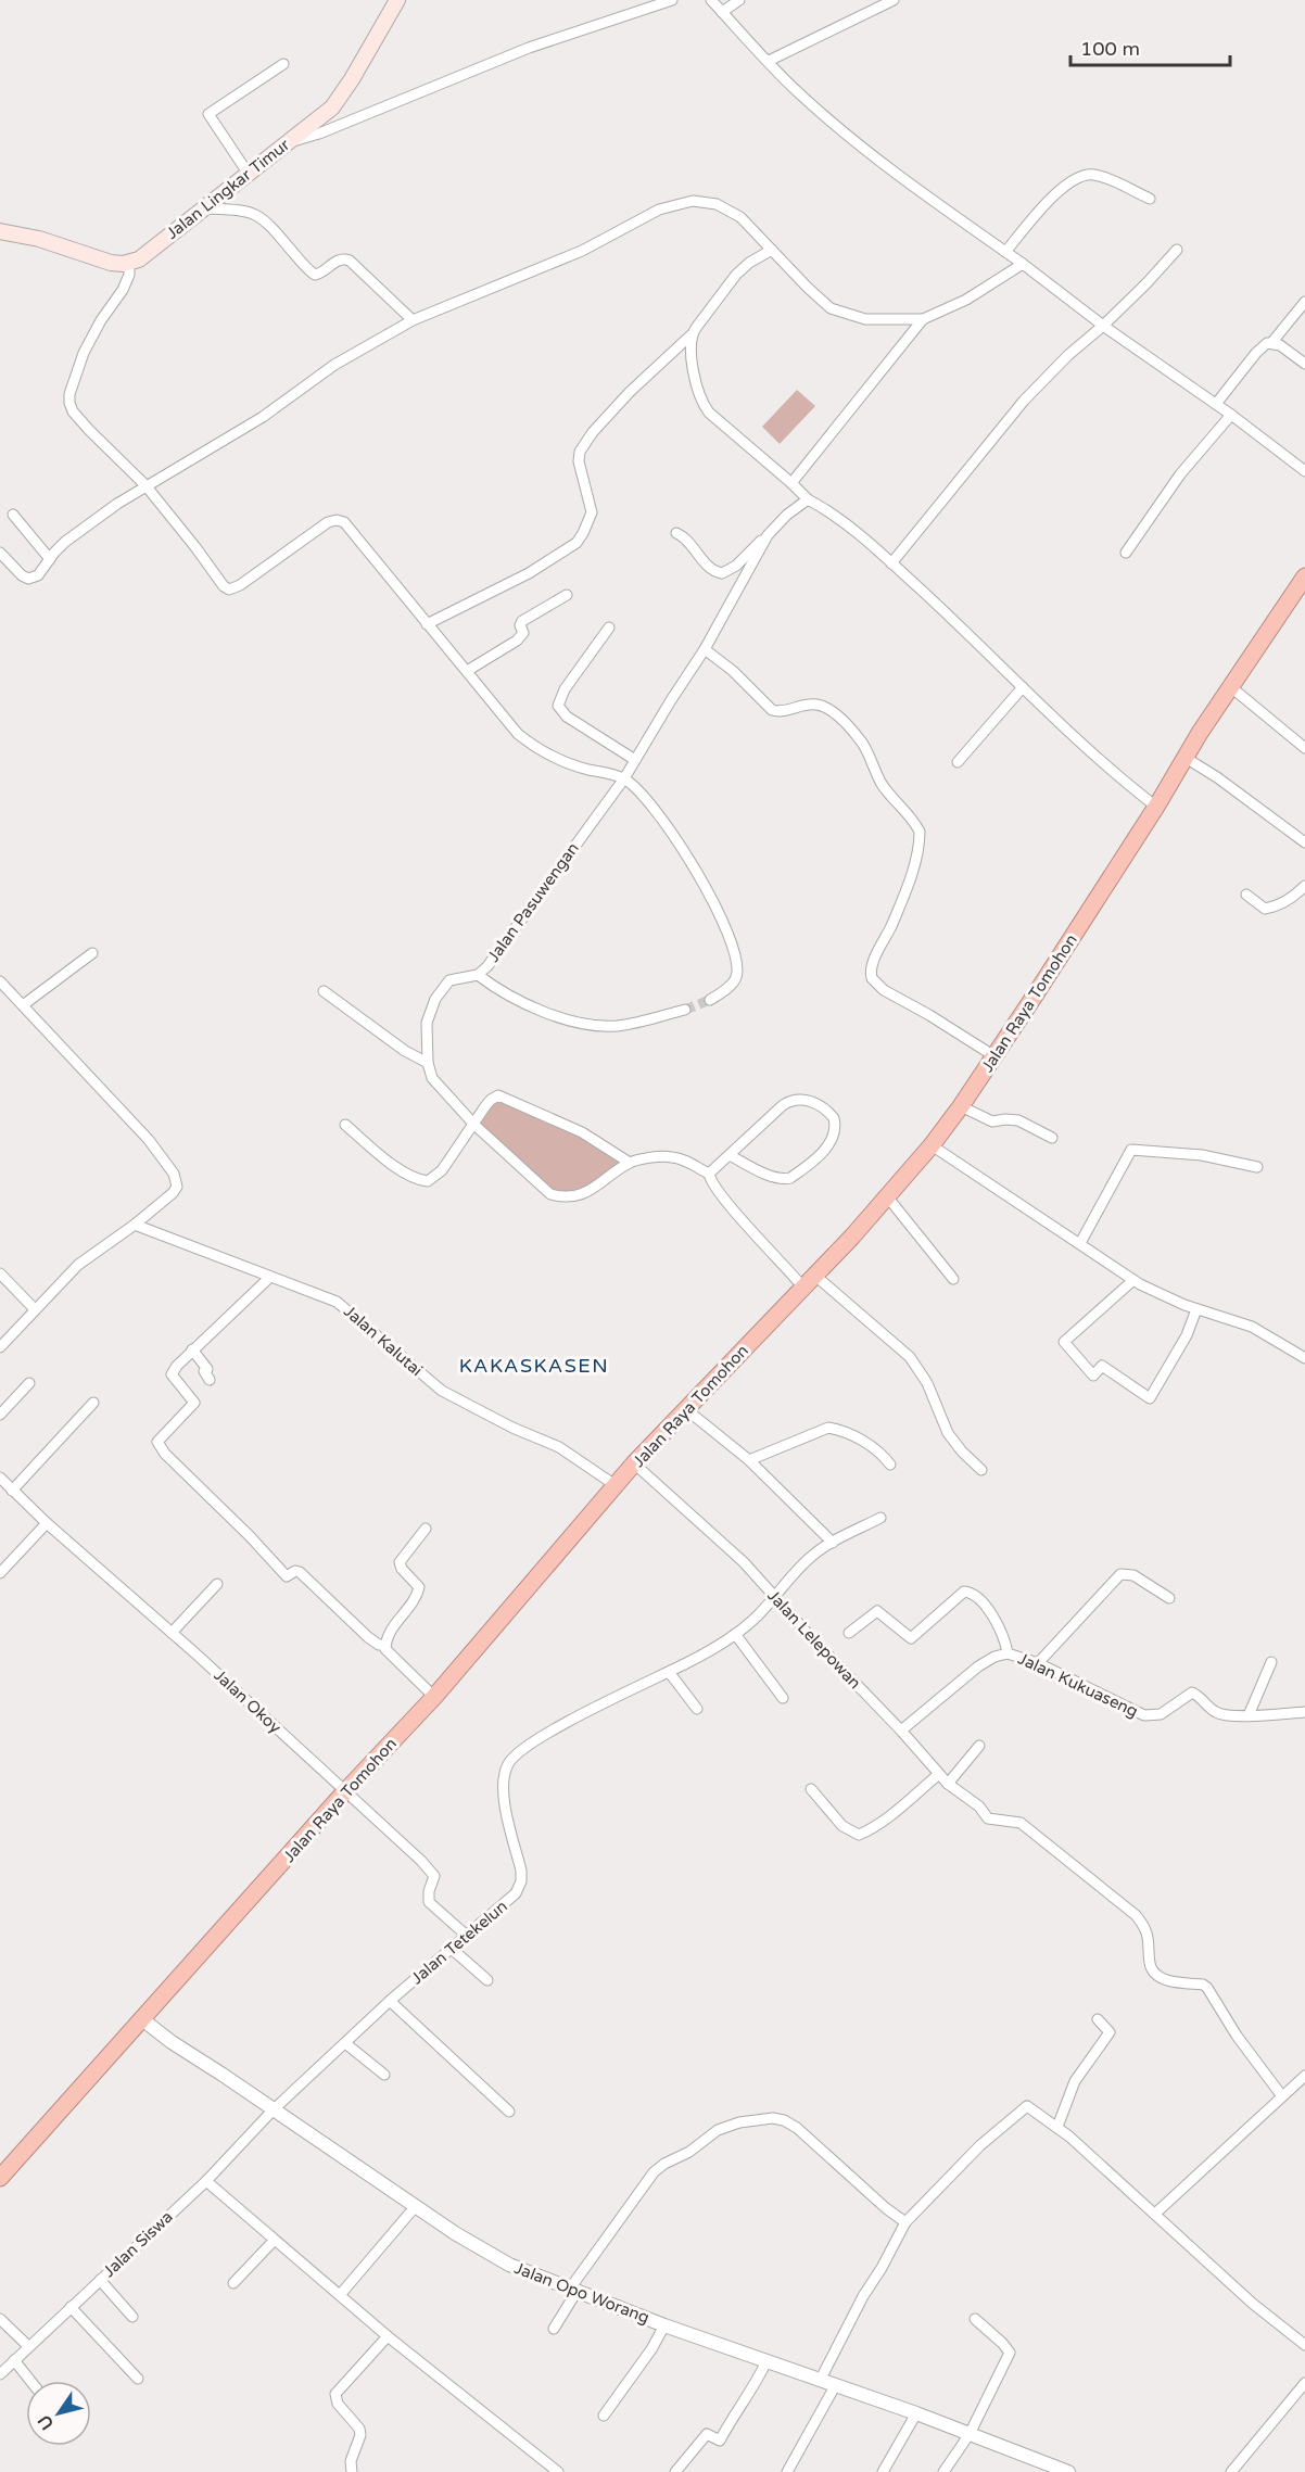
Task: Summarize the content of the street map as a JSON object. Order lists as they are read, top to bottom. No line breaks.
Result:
{"streets":{"highway":["Jalan Raya Tomohon"],"main road":["Jalan Lingkar Timur"],"street":["Jalan Pasuwengan","Jalan Kalutai","Jalan Lelepowan","Jalan Kukuaseng","Jalan Okoy","Jalan Tetekelun","Jalan Siswa","Jalan Opo Worang"]},"crossings":[["Jalan Raya Tomohon","Jalan Kalutai"],["Jalan Raya Tomohon","Jalan Lelepowan"],["Jalan Raya Tomohon","Jalan Okoy"],["Jalan Raya Tomohon","Jalan Opo Worang"],["Jalan Lelepowan","Jalan Kukuaseng"],["Jalan Lelepowan","Jalan Tetekelun"],["Jalan Okoy","Jalan Tetekelun"],["Jalan Tetekelun","Jalan Siswa"],["Jalan Tetekelun","Jalan Opo Worang"],["Jalan Siswa","Jalan Opo Worang"]],"districts":["KAKASKASEN"],"scale_bar":"100 m","north":"bottom left"}
